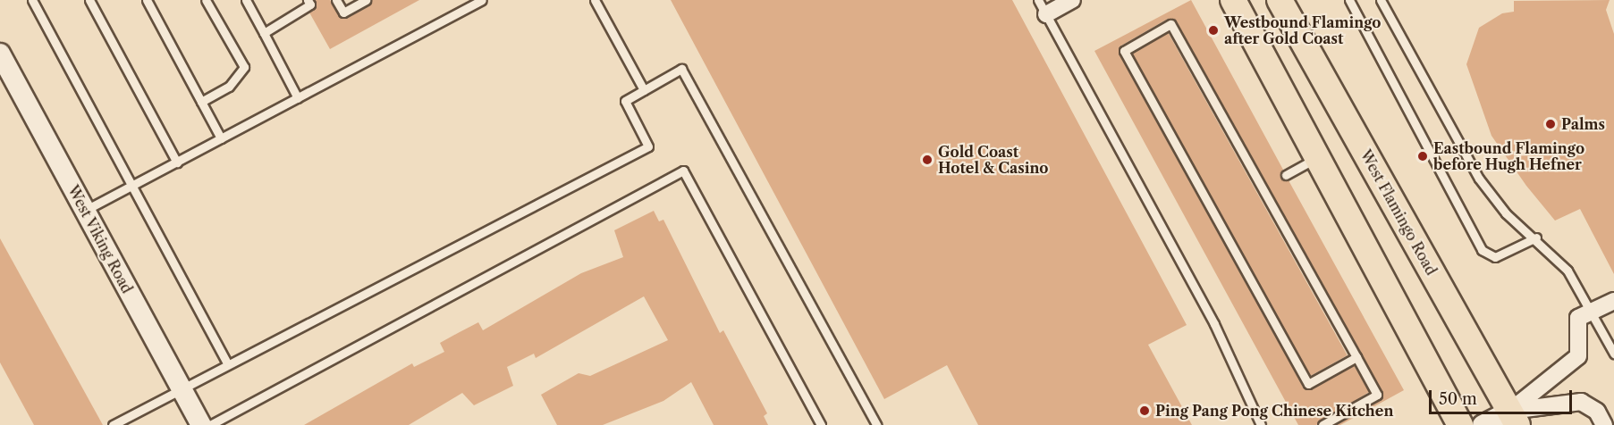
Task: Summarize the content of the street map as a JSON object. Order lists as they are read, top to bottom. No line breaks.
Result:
{"streets":{"main road":["West Flamingo Road"],"street":["West Viking Road"]},"places":["Westbound Flamingo after Gold Coast","Palms","Eastbound Flamingo before Hugh Hefner","Gold Coast Hotel & Casino","Ping Pang Pong Chinese Kitchen"],"scale_bar":"50 m"}
